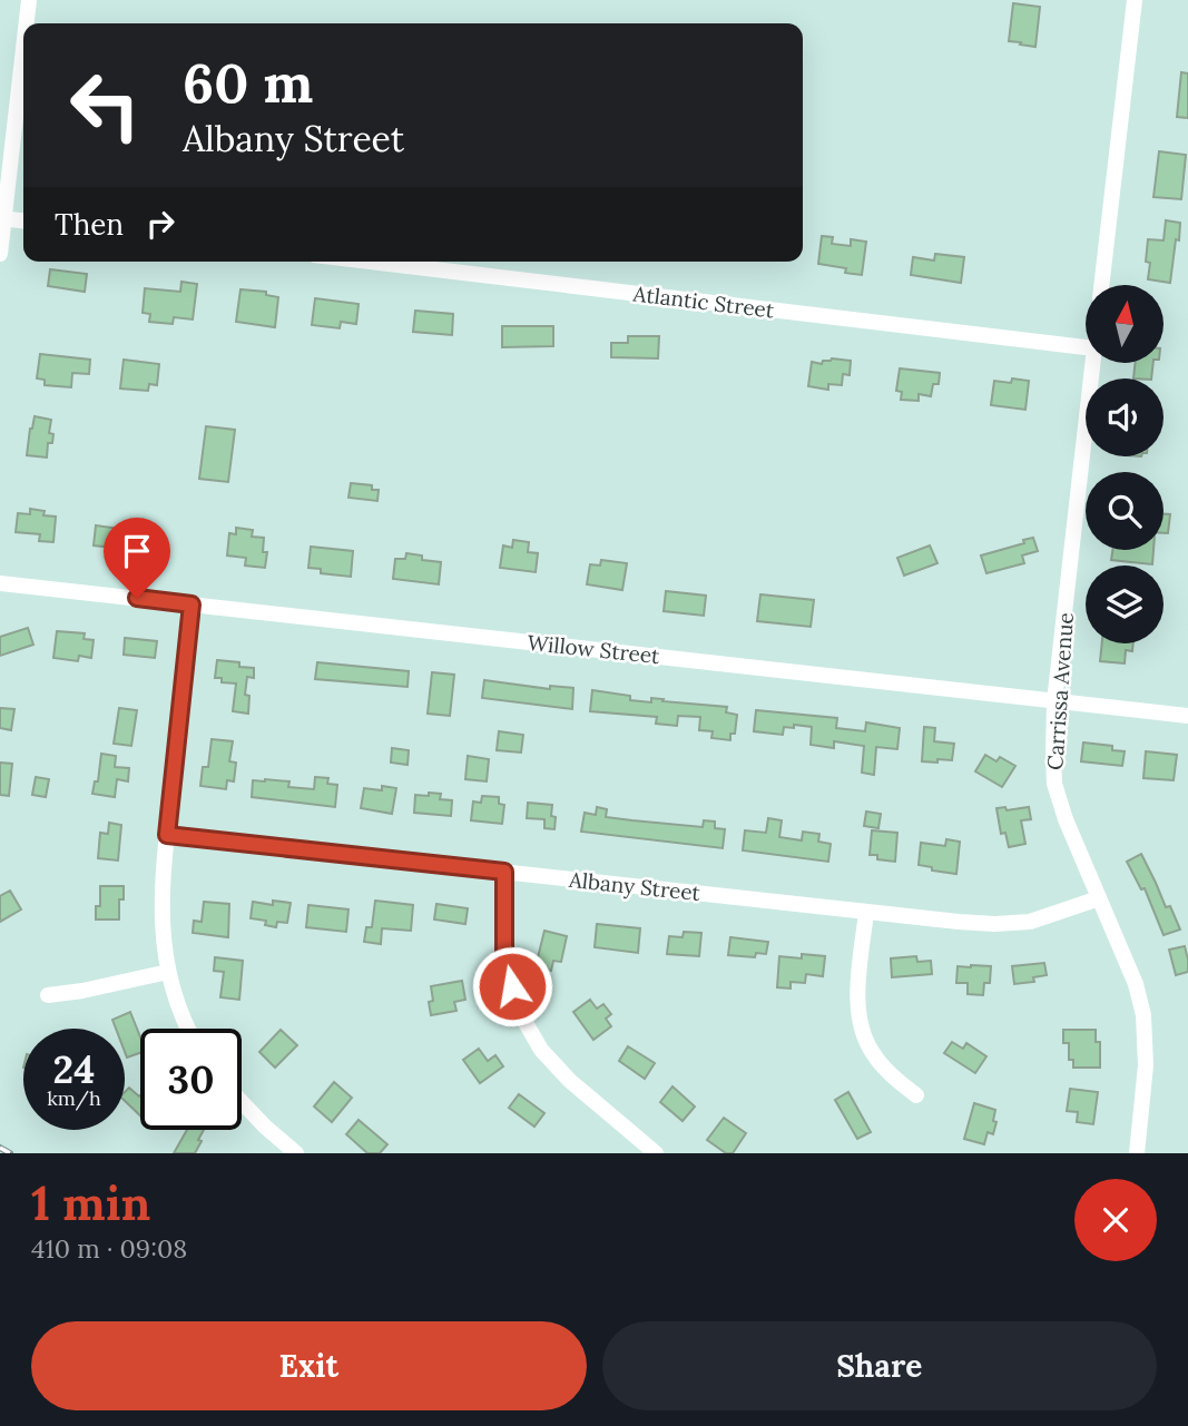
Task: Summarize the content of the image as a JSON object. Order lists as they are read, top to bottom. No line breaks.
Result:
{"streets":{"street":["Atlantic Street","Willow Street","Carrissa Avenue","Albany Street"]},"crossings":[["Willow Street","Carrissa Avenue"],["Carrissa Avenue","Albany Street"]],"north":"top","page":{"turn":["60 m","Albany Street"],"then":"Then","speed":"24 km/h","limit":"30","heading":["1 min","410 m · 09:08"],"buttons":["Exit","Share"]}}
